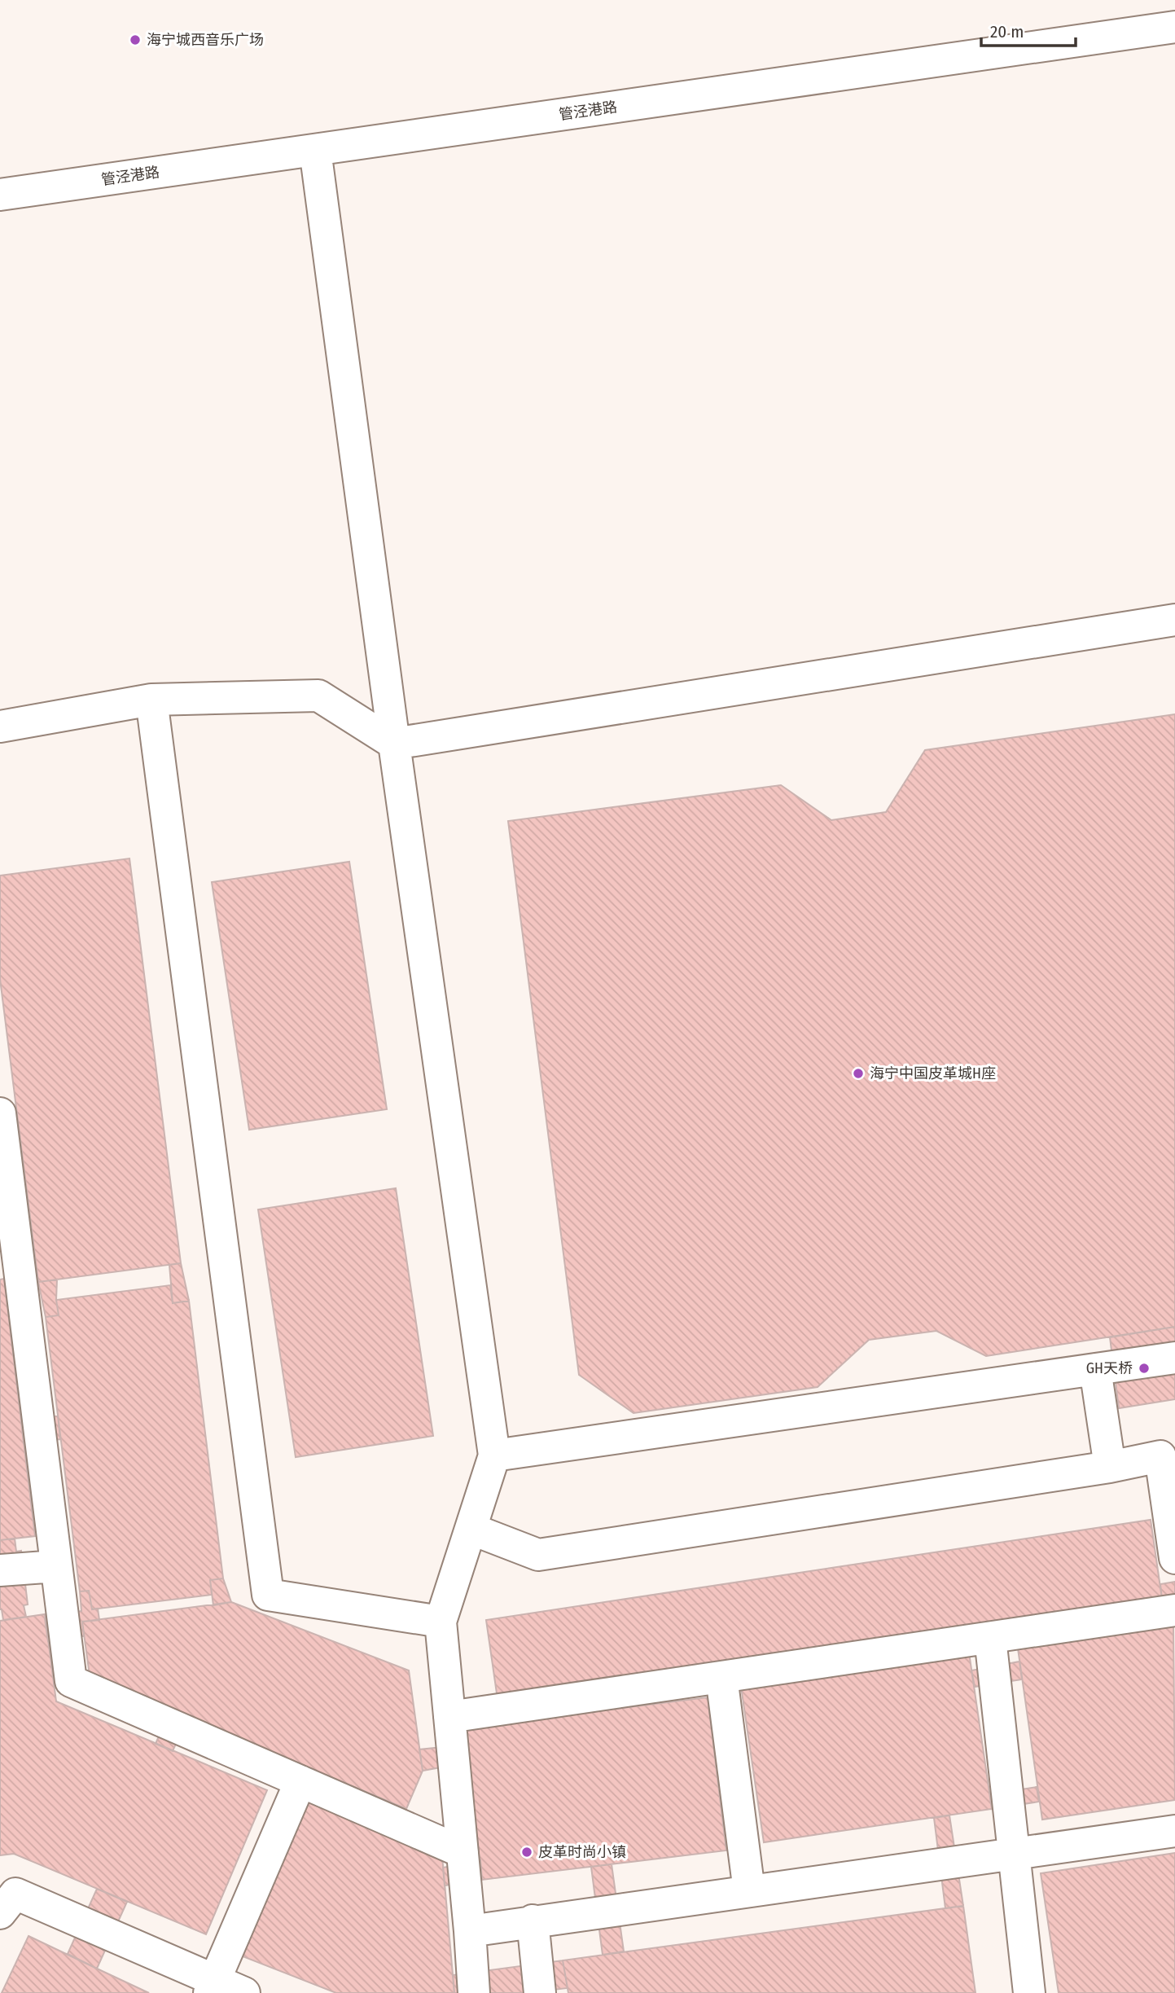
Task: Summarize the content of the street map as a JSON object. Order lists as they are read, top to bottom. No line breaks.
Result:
{"streets":{"street":["管泾港路"]},"places":["海宁城西音乐广场","海宁中国皮革城H座","GH天桥","皮革时尚小镇"],"scale_bar":"20 m"}
